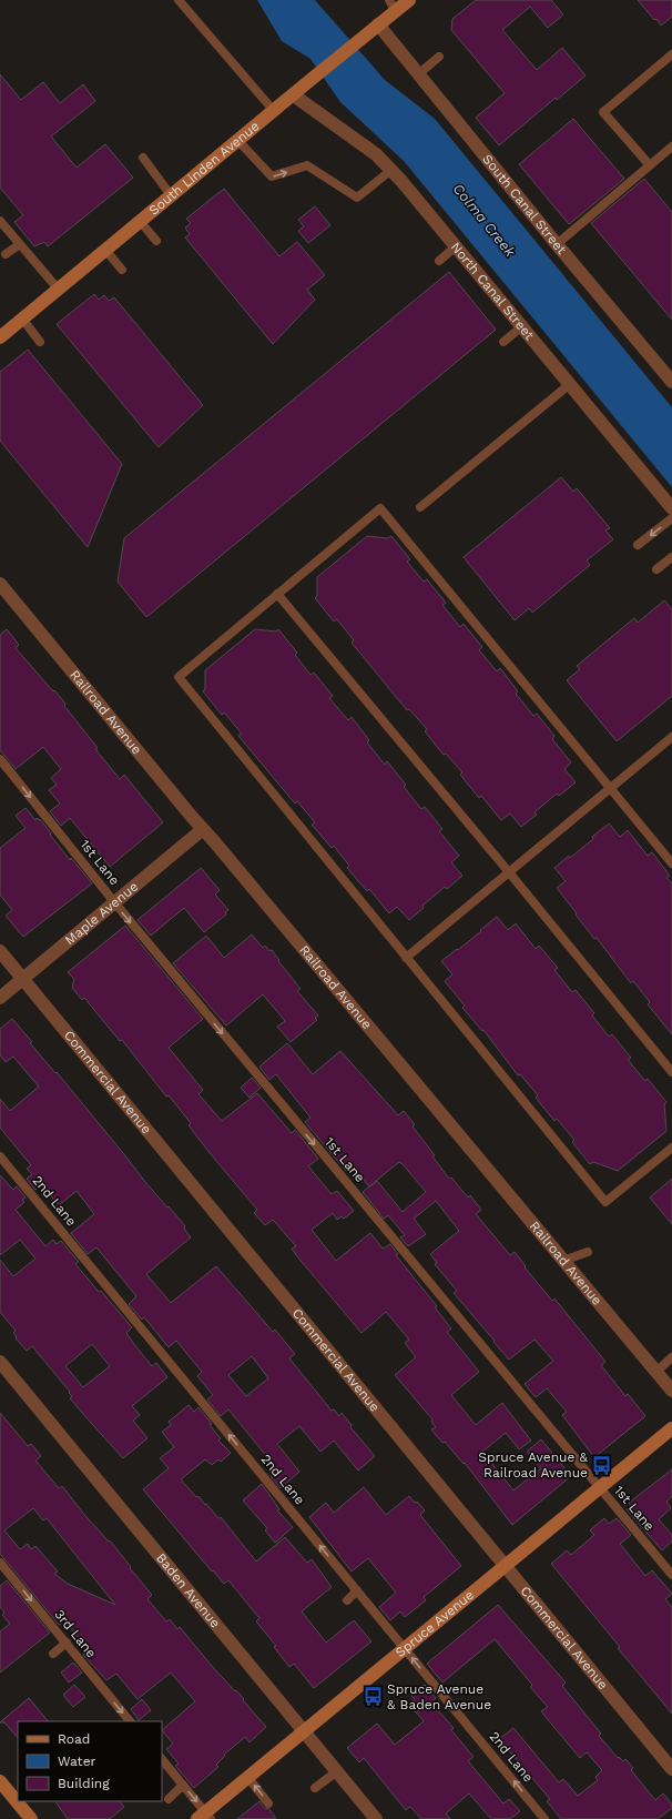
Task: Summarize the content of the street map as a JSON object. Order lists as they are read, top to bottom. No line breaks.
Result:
{"streets":{"main road":["South Linden Avenue","Spruce Avenue"],"street":["South Canal Street","North Canal Street","Railroad Avenue","Maple Avenue","Commercial Avenue","Baden Avenue"],"lane":["1st Lane","2nd Lane","3rd Lane"]},"crossings":[["South Linden Avenue","South Canal Street"],["South Linden Avenue","North Canal Street"],["Railroad Avenue","Maple Avenue"],["1st Lane","Maple Avenue"],["1st Lane","Spruce Avenue"],["Maple Avenue","Commercial Avenue"],["Commercial Avenue","Spruce Avenue"],["2nd Lane","Spruce Avenue"],["Baden Avenue","Spruce Avenue"]],"one_way":["1st Lane","2nd Lane","3rd Lane"],"water":["Colma Creek"],"places":{"bus stop":["Spruce Avenue & Railroad Avenue","Spruce Avenue & Baden Avenue"]},"legend":["Road","Water","Building"]}
